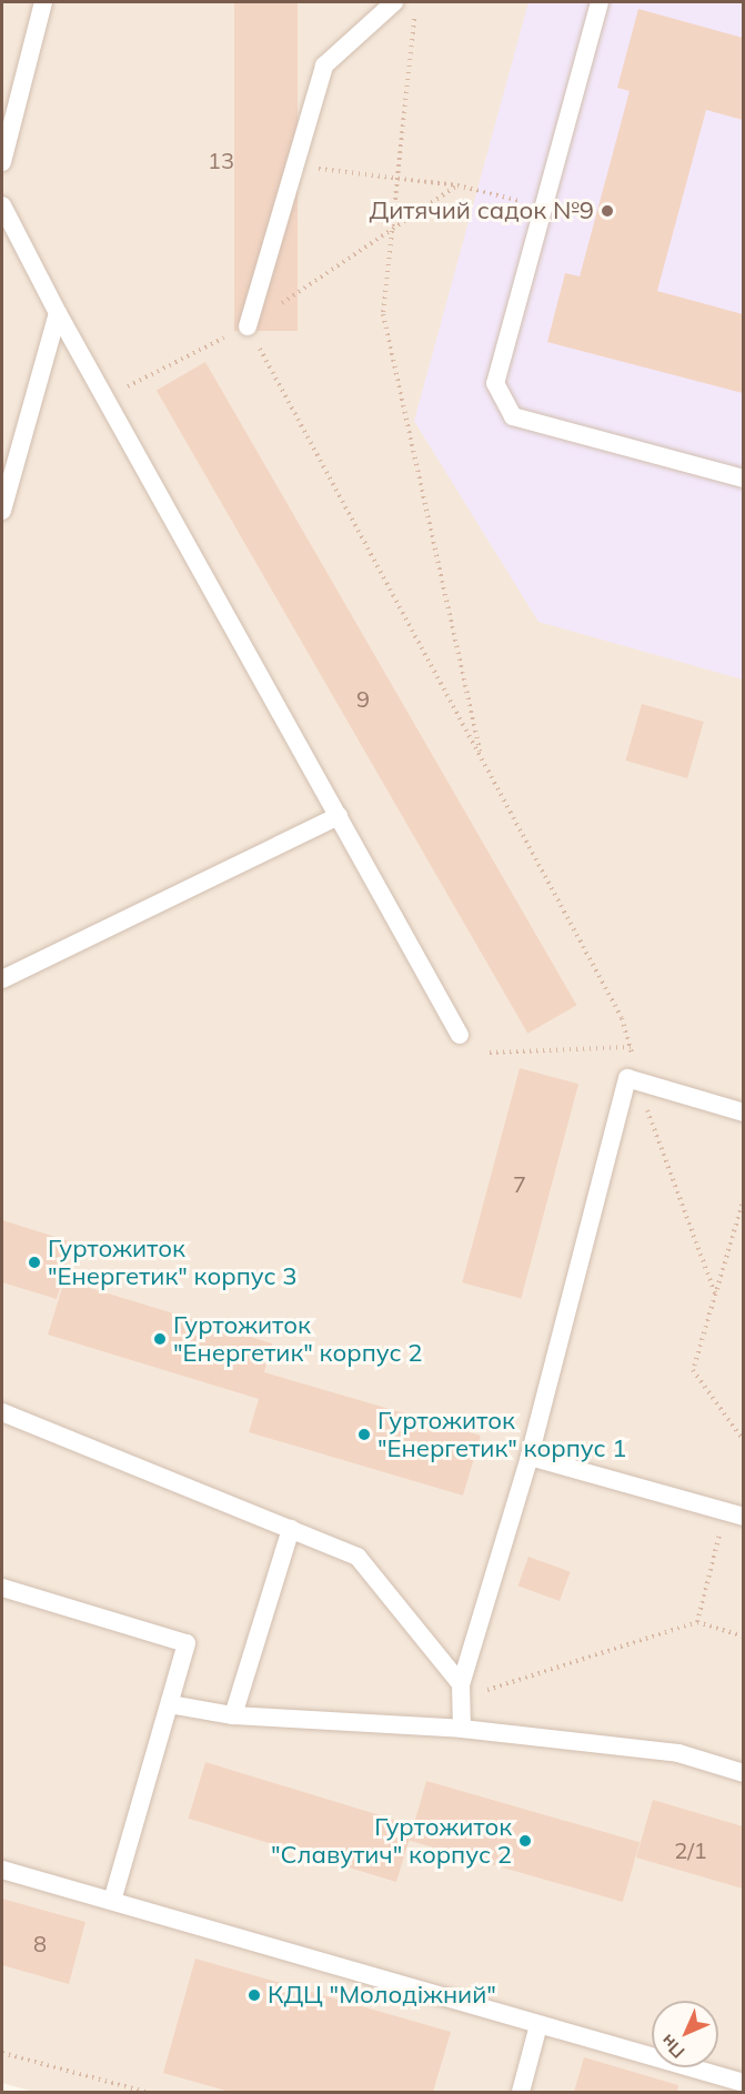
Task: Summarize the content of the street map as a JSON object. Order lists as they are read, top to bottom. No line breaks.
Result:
{"places":["Дитячий садок №9","Гуртожиток \"Енергетик\" корпус 3","Гуртожиток \"Енергетик\" корпус 2","Гуртожиток \"Енергетик\" корпус 1","Гуртожиток \"Славутич\" корпус 2","КДЦ \"Молодіжний\""],"house_numbers":["13","9","7","2/1","8"],"north":"bottom left"}
